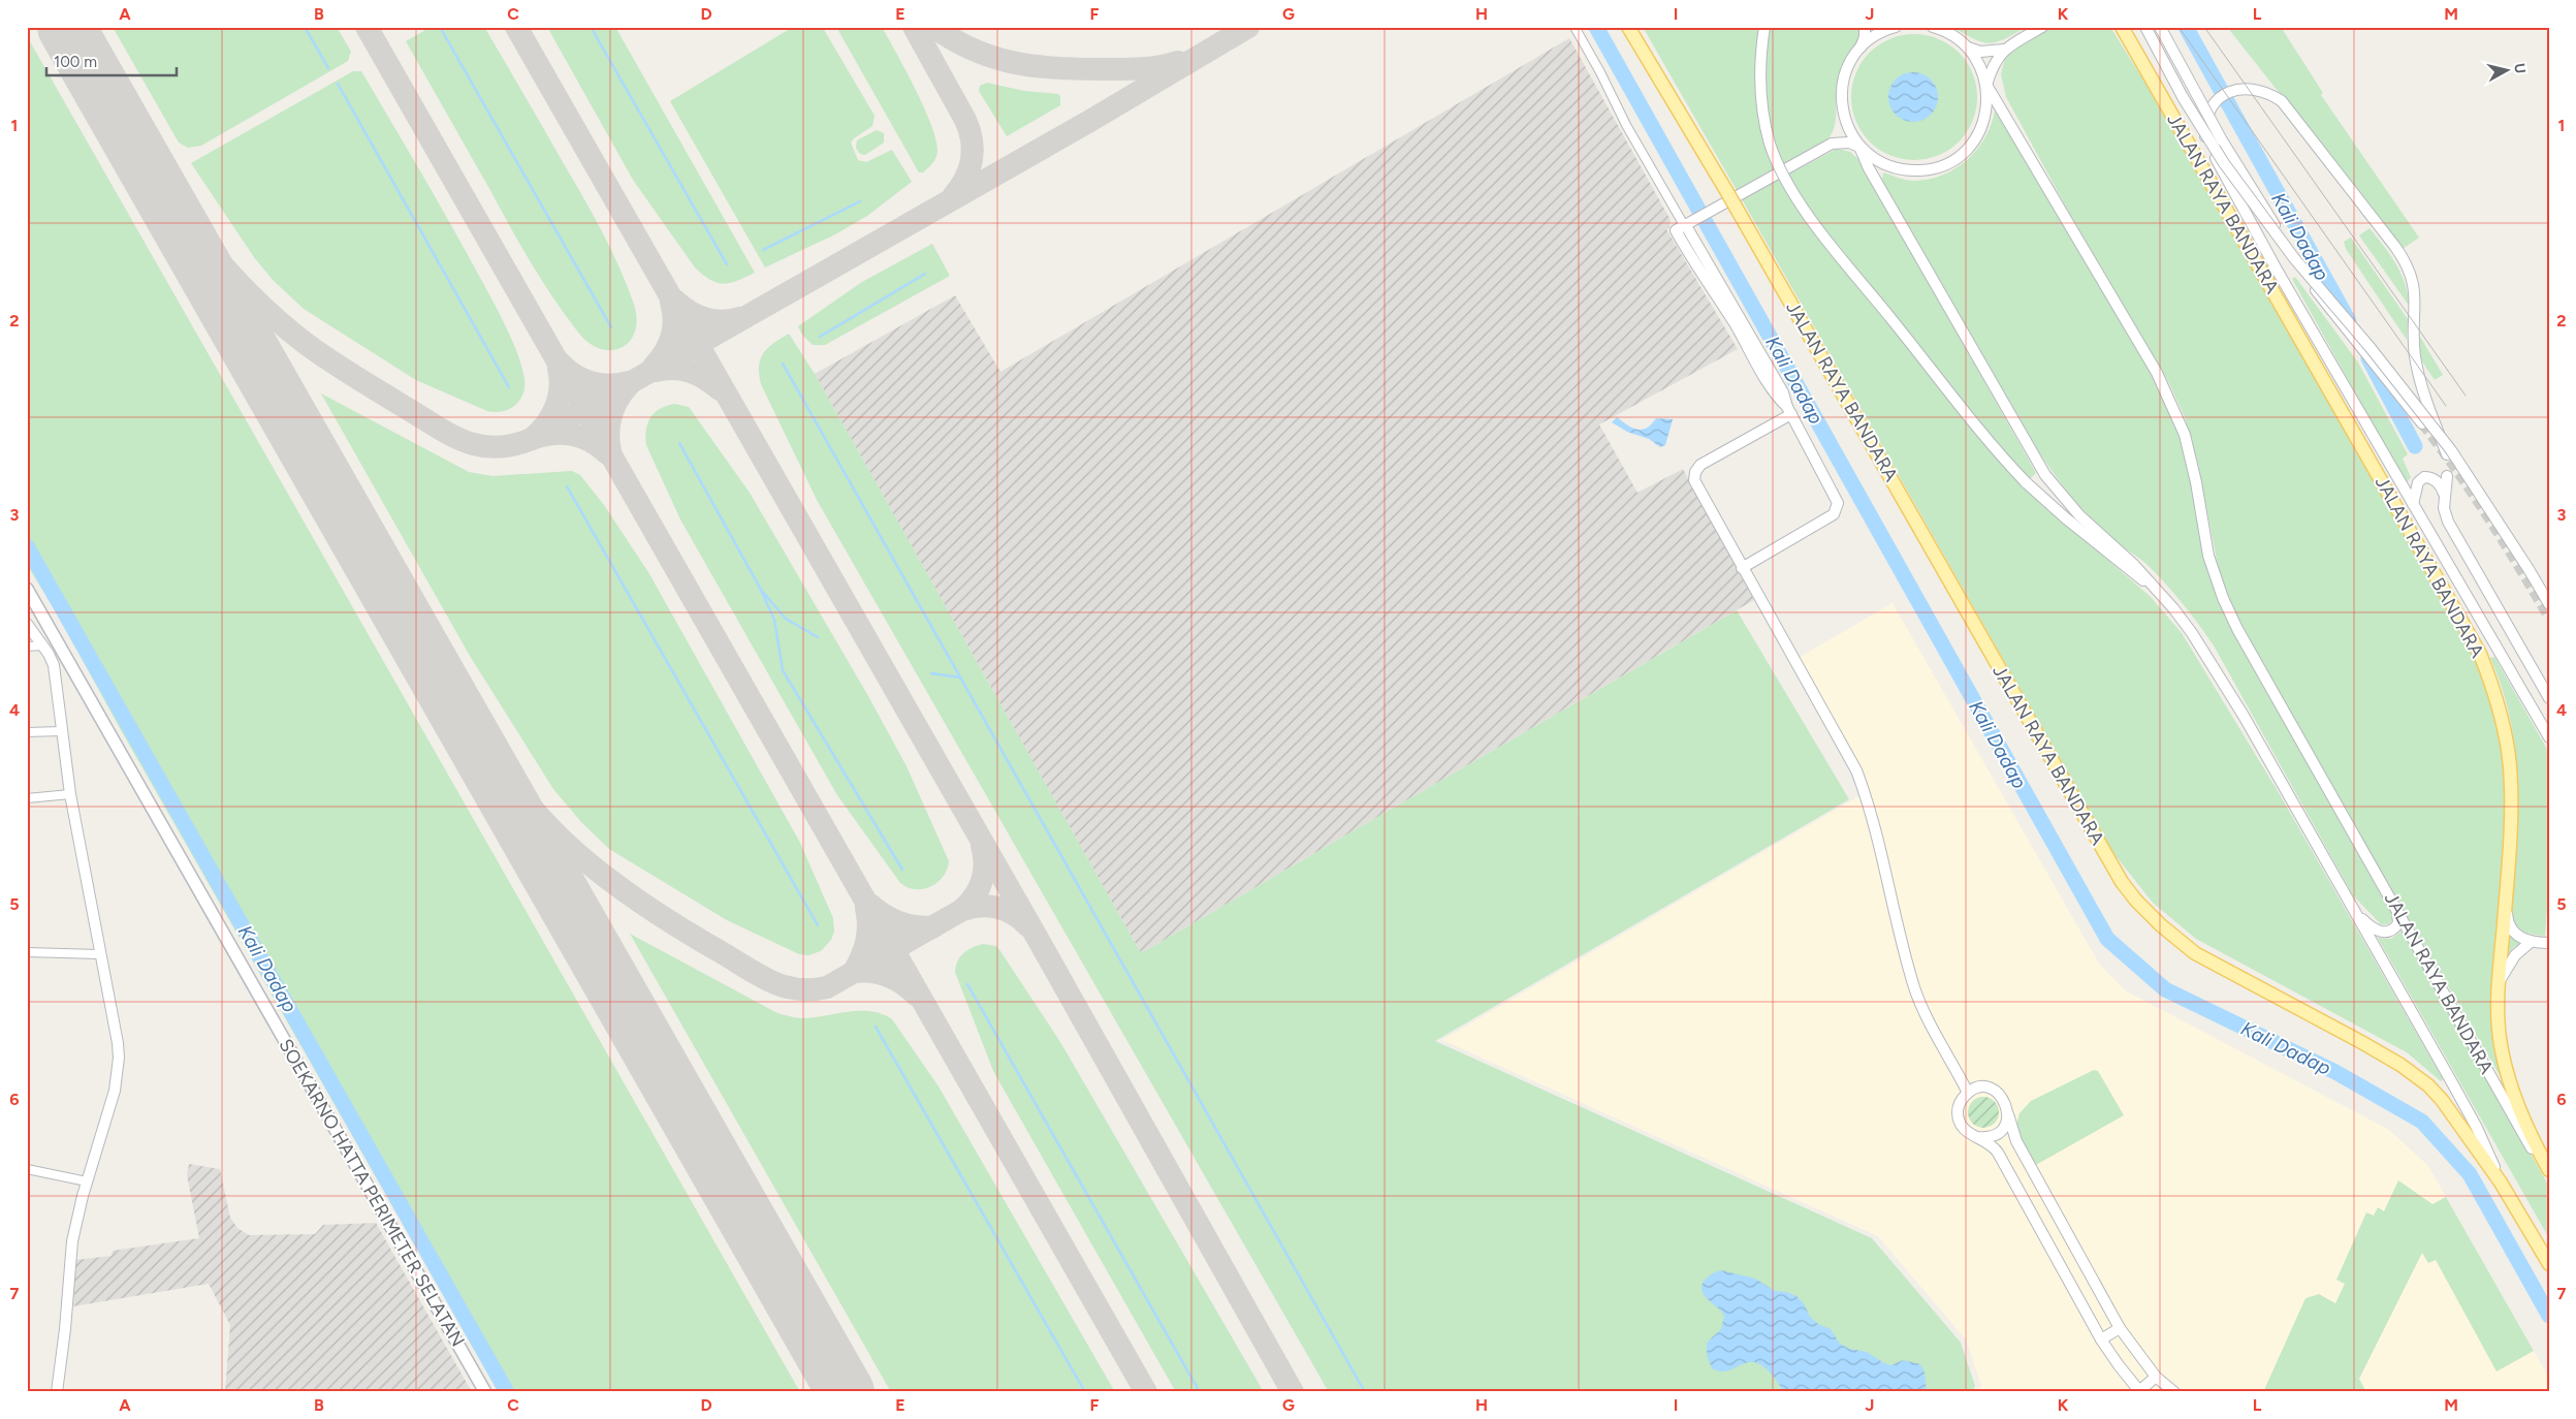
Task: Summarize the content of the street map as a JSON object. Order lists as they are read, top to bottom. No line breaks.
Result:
{"streets":{"main road":["JALAN RAYA BANDARA","SOEKARNO HATTA PERIMETER SELATAN"]},"water":["Kali Dadap"],"scale_bar":"100 m","north":"right","grid":{"columns":["A","B","C","D","E","F","G","H","I","J","K","L","M"],"rows":["1","2","3","4","5","6","7"]}}
